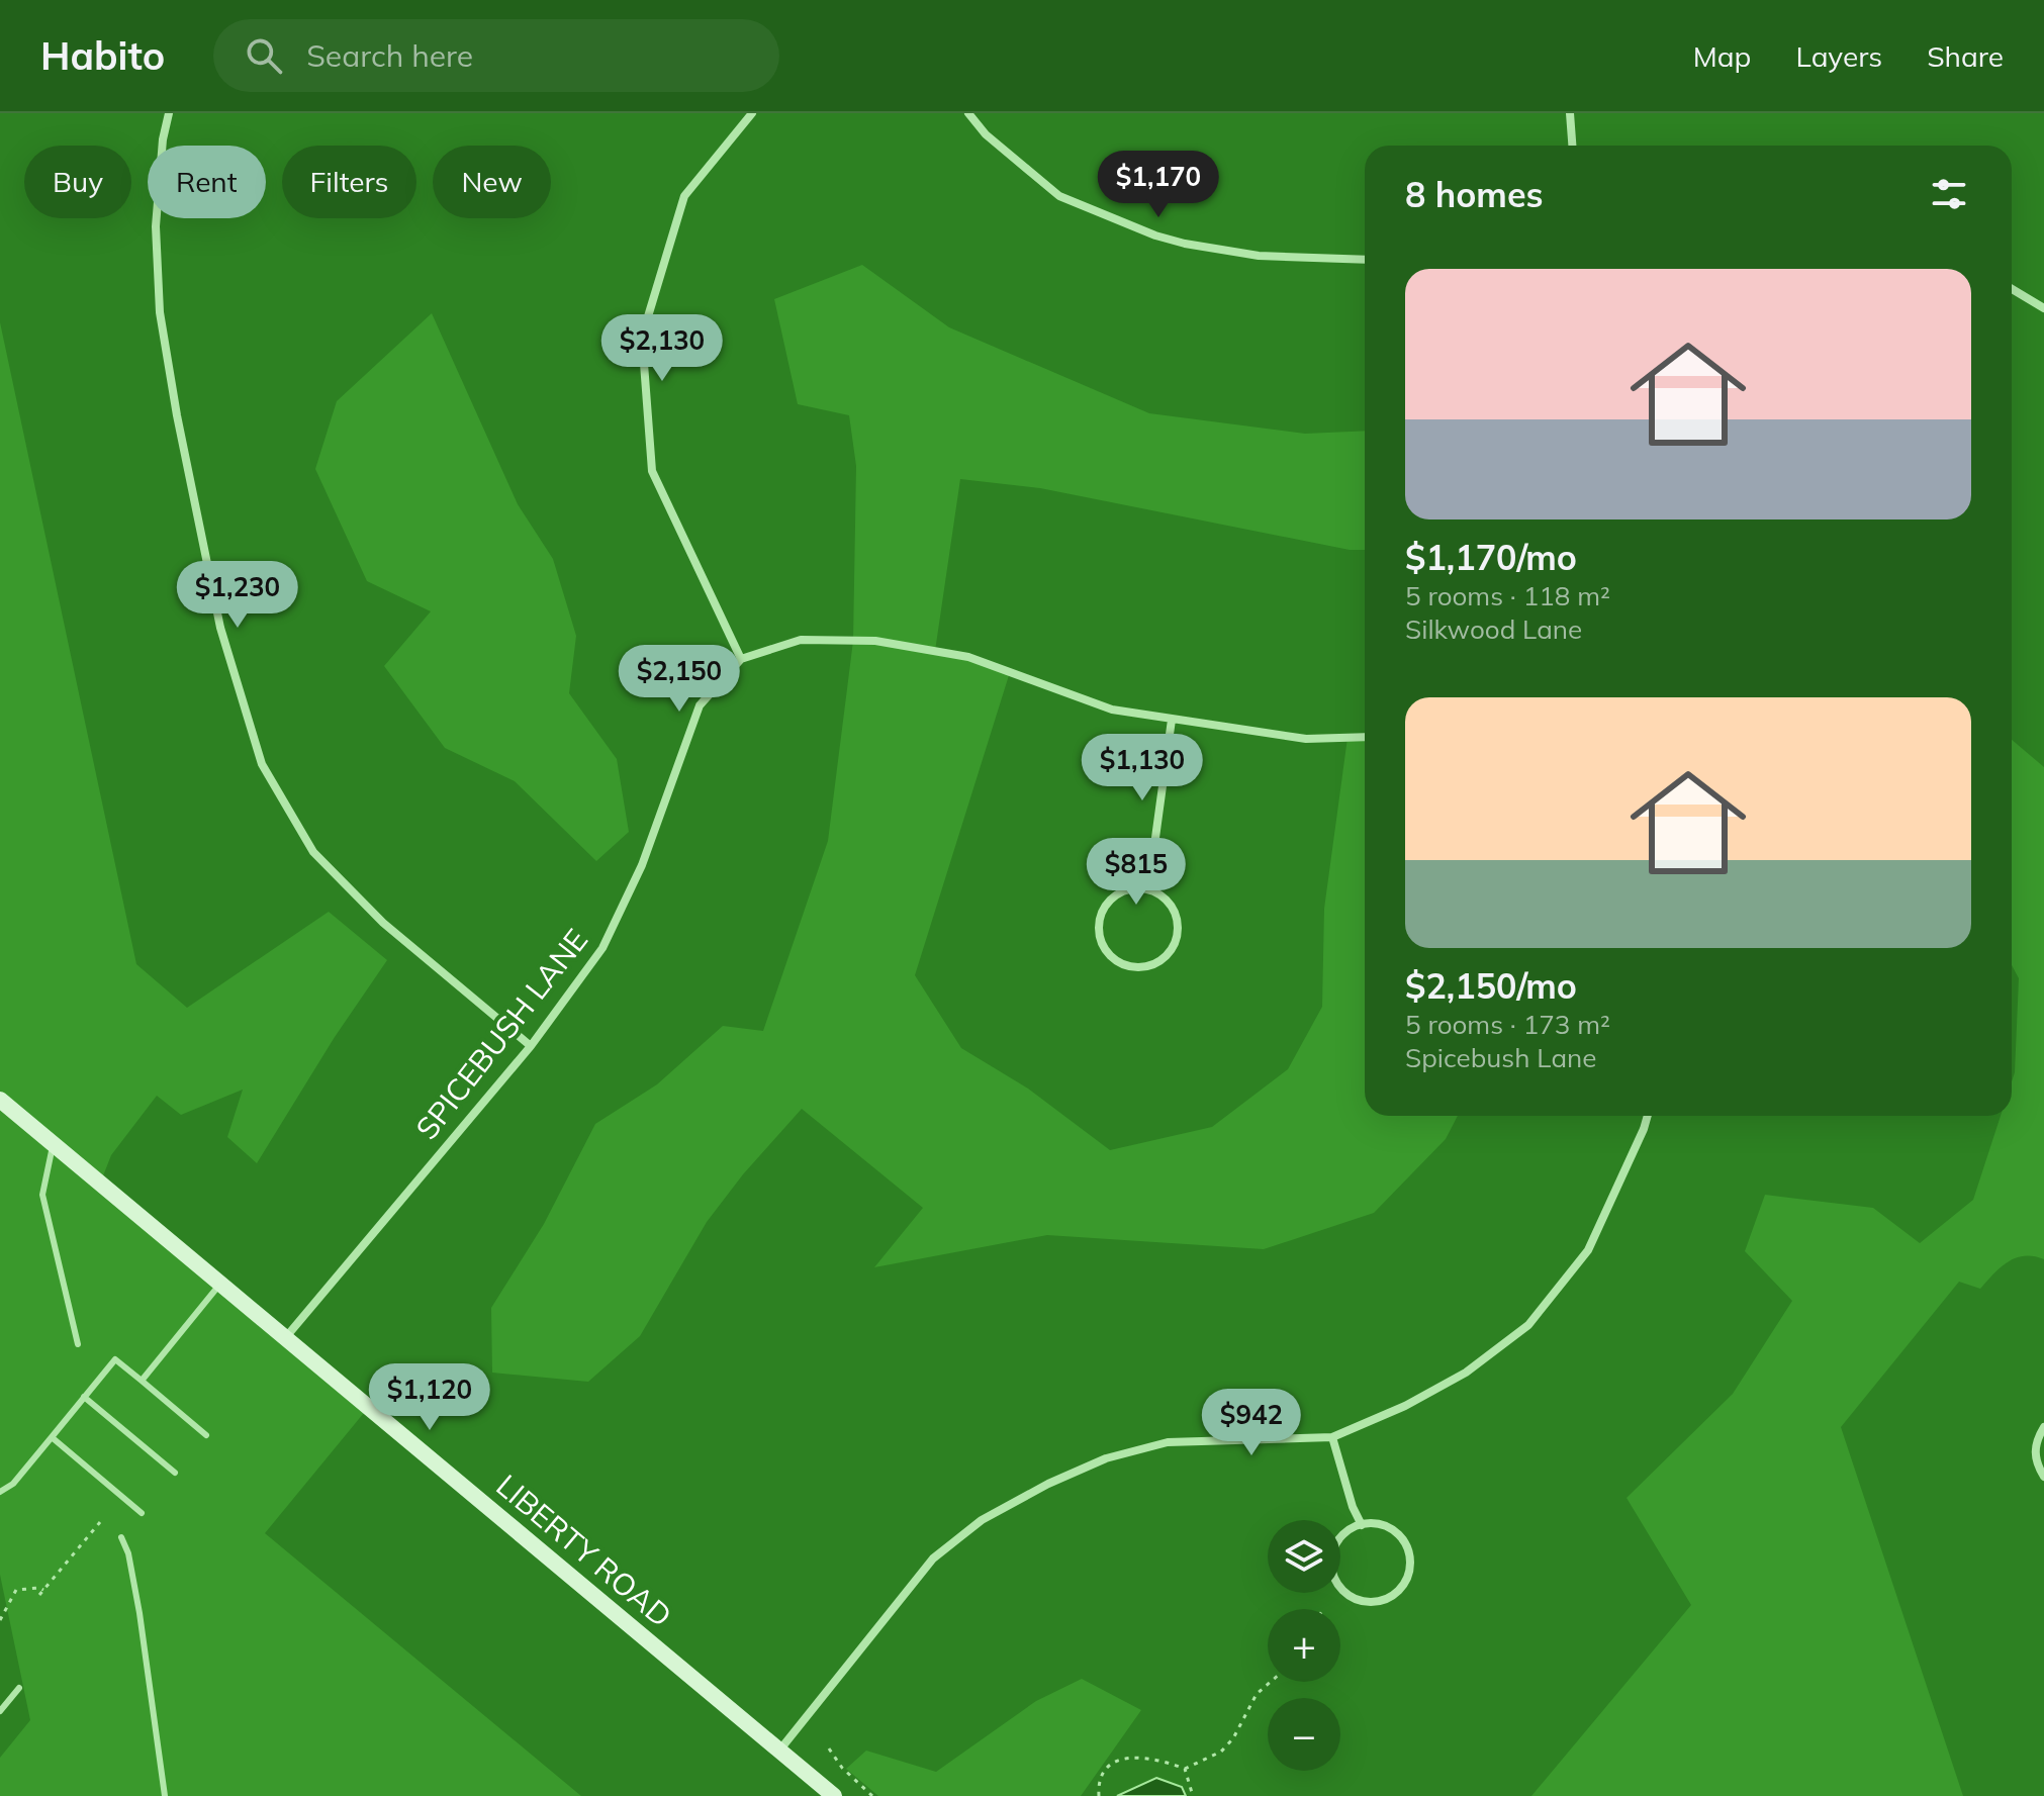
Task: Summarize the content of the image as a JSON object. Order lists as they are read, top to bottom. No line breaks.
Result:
{"streets":{"street":["SPICEBUSH LANE","LIBERTY ROAD"]},"crossings":[["SPICEBUSH LANE","LIBERTY ROAD"]],"page":{"header":"Habito","search":"Search here","nav":["Map","Layers","Share"],"chip":["Buy","Rent","Filters","New"],"heading":"8 homes","price":["$1,170","$2,130","$1,230","$2,150","$1,130","$815","$1,120","$942"],"list":[{"name":"$1,170/mo","note":"5 rooms · 118 m² · Silkwood Lane"},{"name":"$2,150/mo","note":"5 rooms · 173 m² · Spicebush Lane"}],"map_buttons":["+","−"]}}
